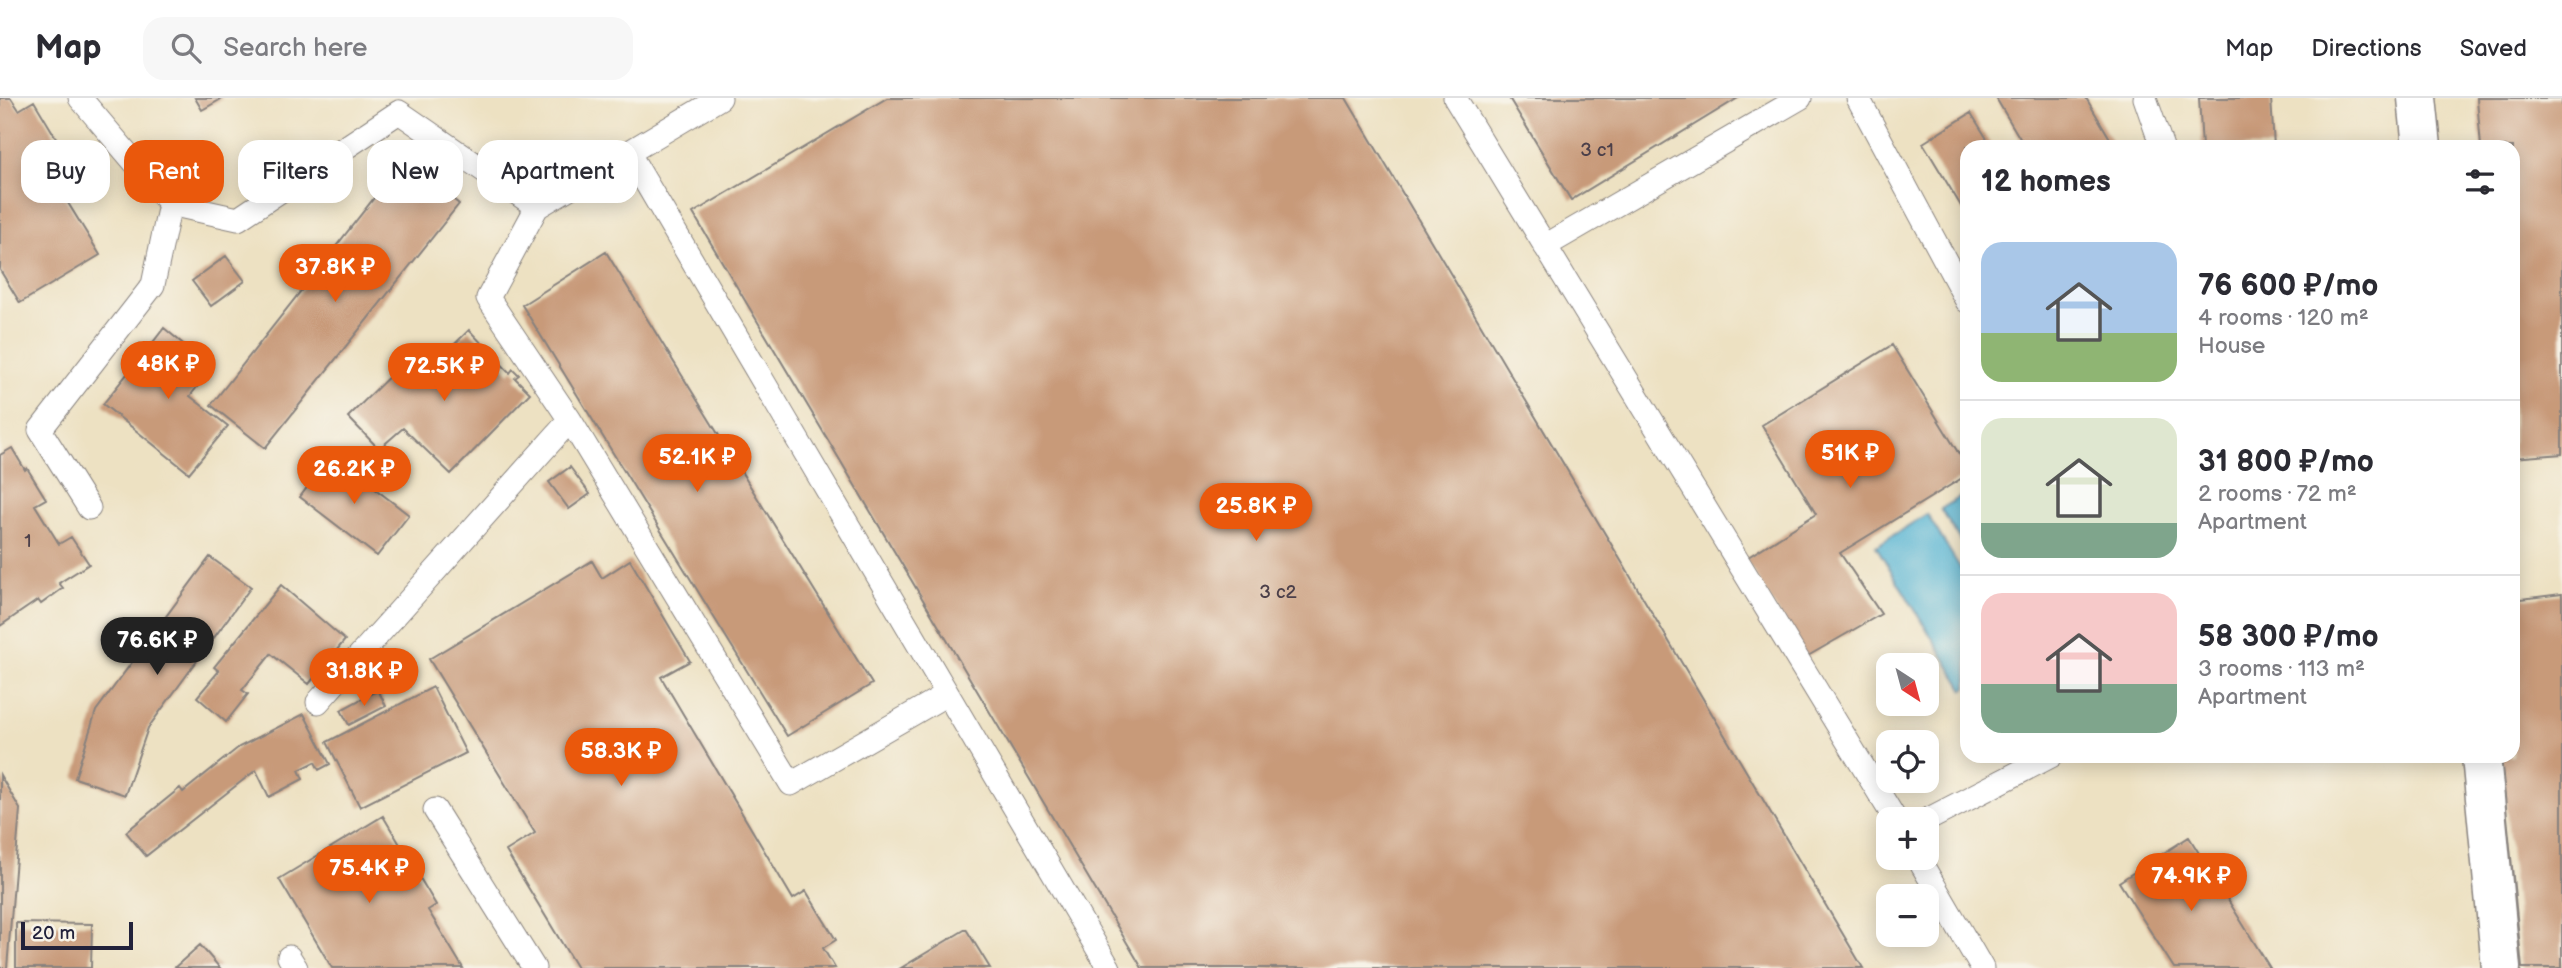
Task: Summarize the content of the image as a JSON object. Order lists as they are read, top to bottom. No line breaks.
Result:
{"house_numbers":["3 с1","1","3 с2"],"scale_bar":"20 m","north":"bottom right","page":{"header":"Map","search":"Search here","nav":["Map","Directions","Saved"],"chip":["Buy","Rent","Filters","New","Apartment"],"heading":"12 homes","list":[{"name":"76 600 ₽/mo","note":"4 rooms · 120 m² · House"},{"name":"31 800 ₽/mo","note":"2 rooms · 72 m² · Apartment"},{"name":"58 300 ₽/mo","note":"3 rooms · 113 m² · Apartment"}],"price":["37.8K ₽","48K ₽","72.5K ₽","51K ₽","52.1K ₽","26.2K ₽","25.8K ₽","76.6K ₽","31.8K ₽","58.3K ₽","75.4K ₽","74.9K ₽"],"map_buttons":["+","−"],"scale":"20 m"}}
